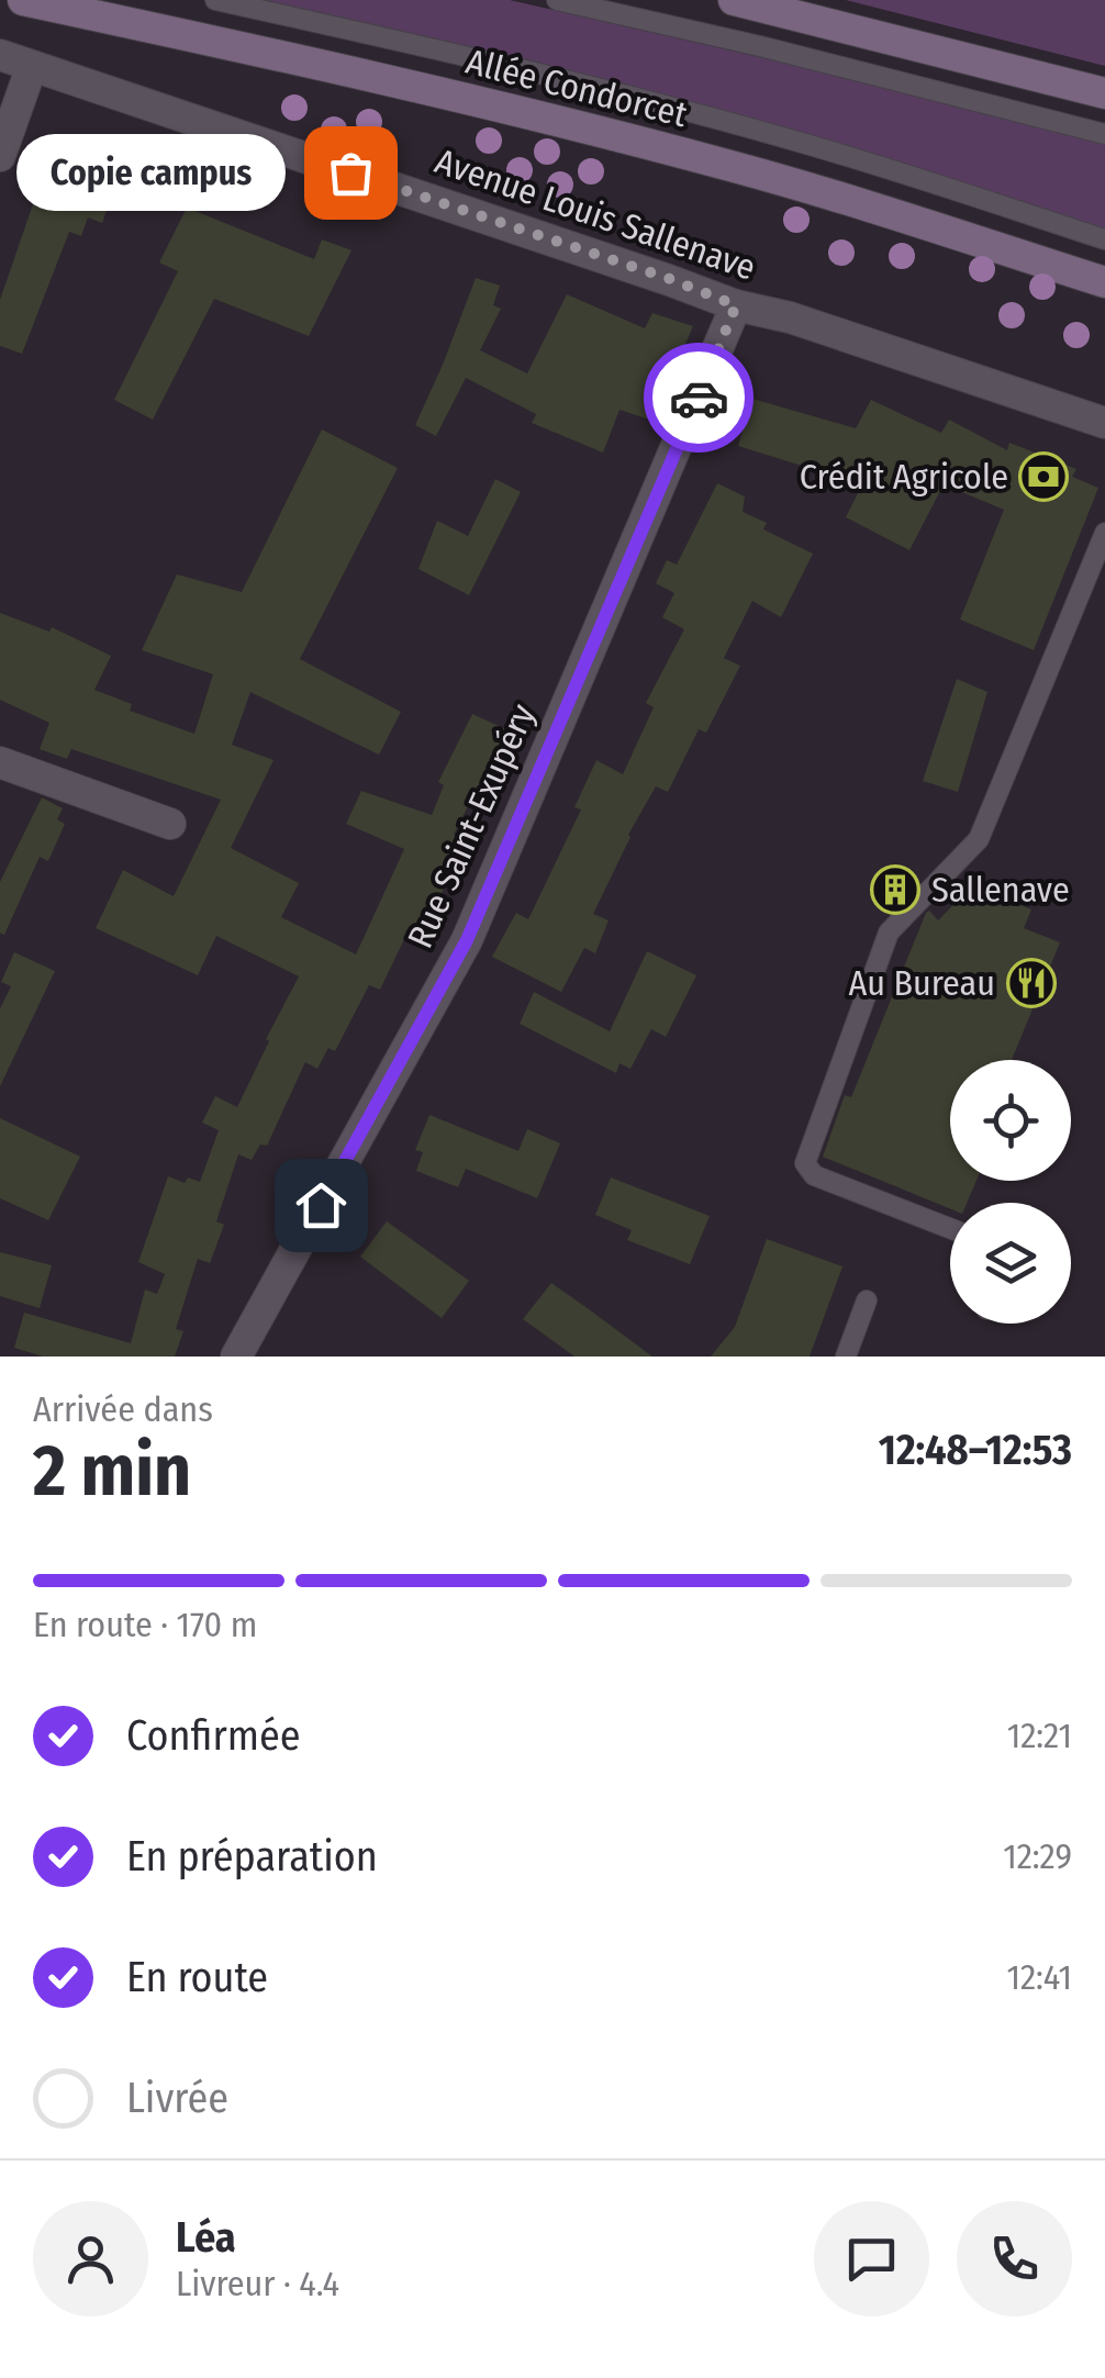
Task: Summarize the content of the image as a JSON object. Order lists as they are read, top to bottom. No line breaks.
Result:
{"streets":{"main road":["Allée Condorcet"],"street":["Avenue Louis Sallenave","Rue Saint-Exupéry"]},"crossings":[["Avenue Louis Sallenave","Rue Saint-Exupéry"]],"places":{"other":["Copie campus"],"bank":["Crédit Agricole"],"building":["Sallenave"],"restaurant":["Au Bureau"]},"page":{"bubble":"Copie campus","heading":["2 min","Arrivée dans","12:48–12:53"],"panel":["Léa","Livreur · 4.4"],"bar":"En route · 170 m","list":[["Confirmée","12:21"],["En préparation","12:29"],["En route","12:41"],"Livrée"]}}
